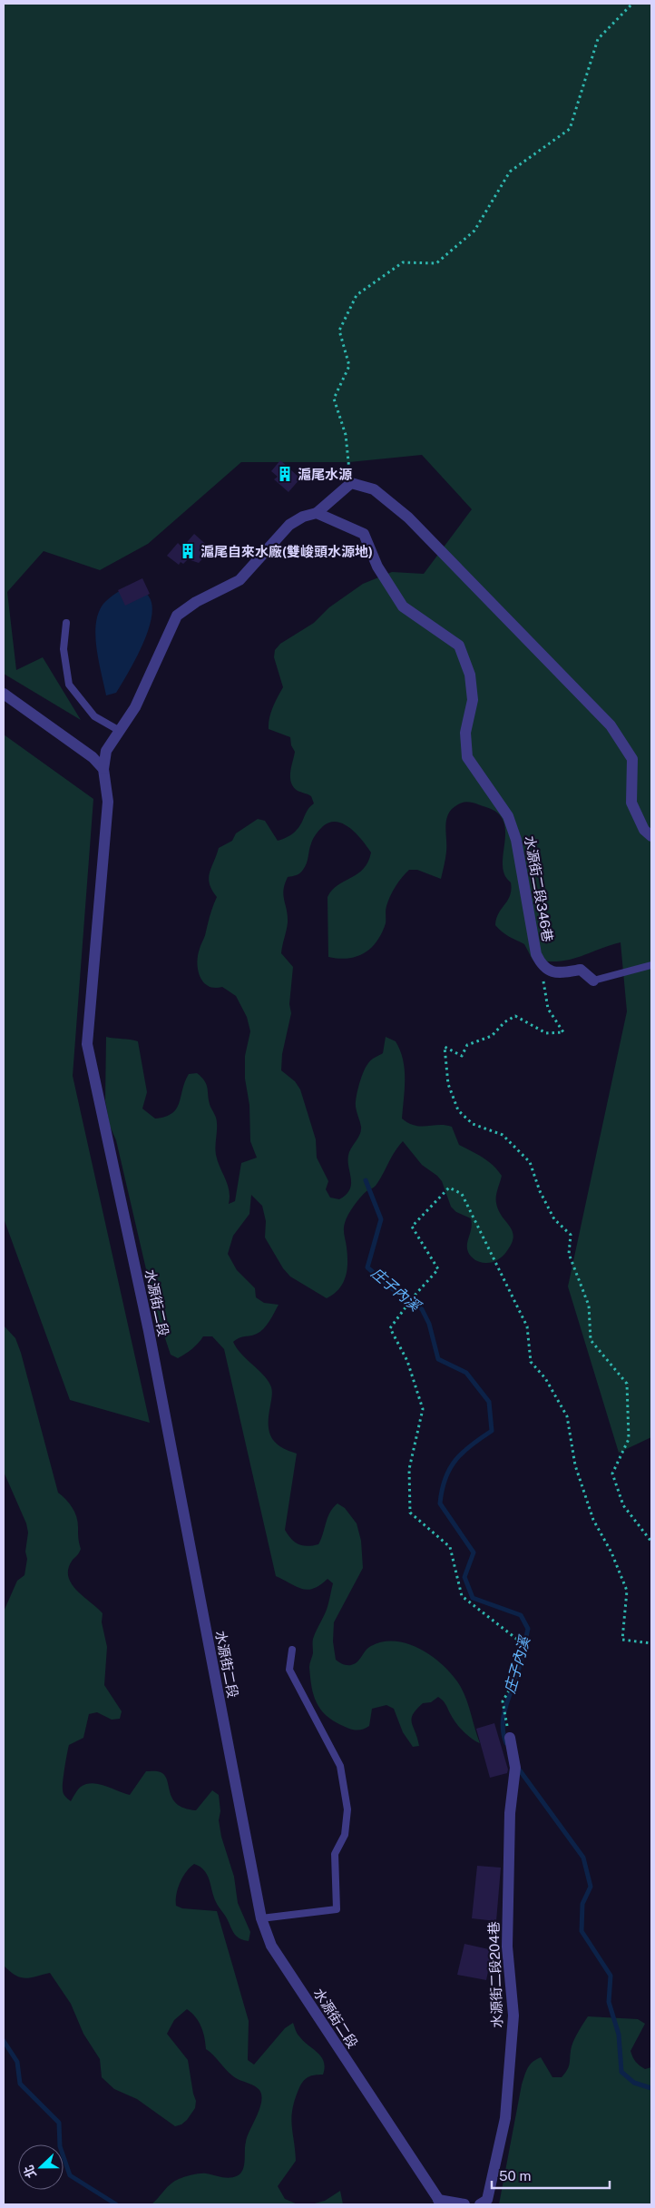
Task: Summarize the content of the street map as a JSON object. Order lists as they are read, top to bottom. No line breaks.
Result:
{"streets":{"street":["水源街二段346巷","水源街二段","水源街二段204巷"]},"water":["庄子內溪"],"places":{"building":["滬尾水源","滬尾自來水廠(雙峻頭水源地)"]},"scale_bar":"50 m","north":"left"}
